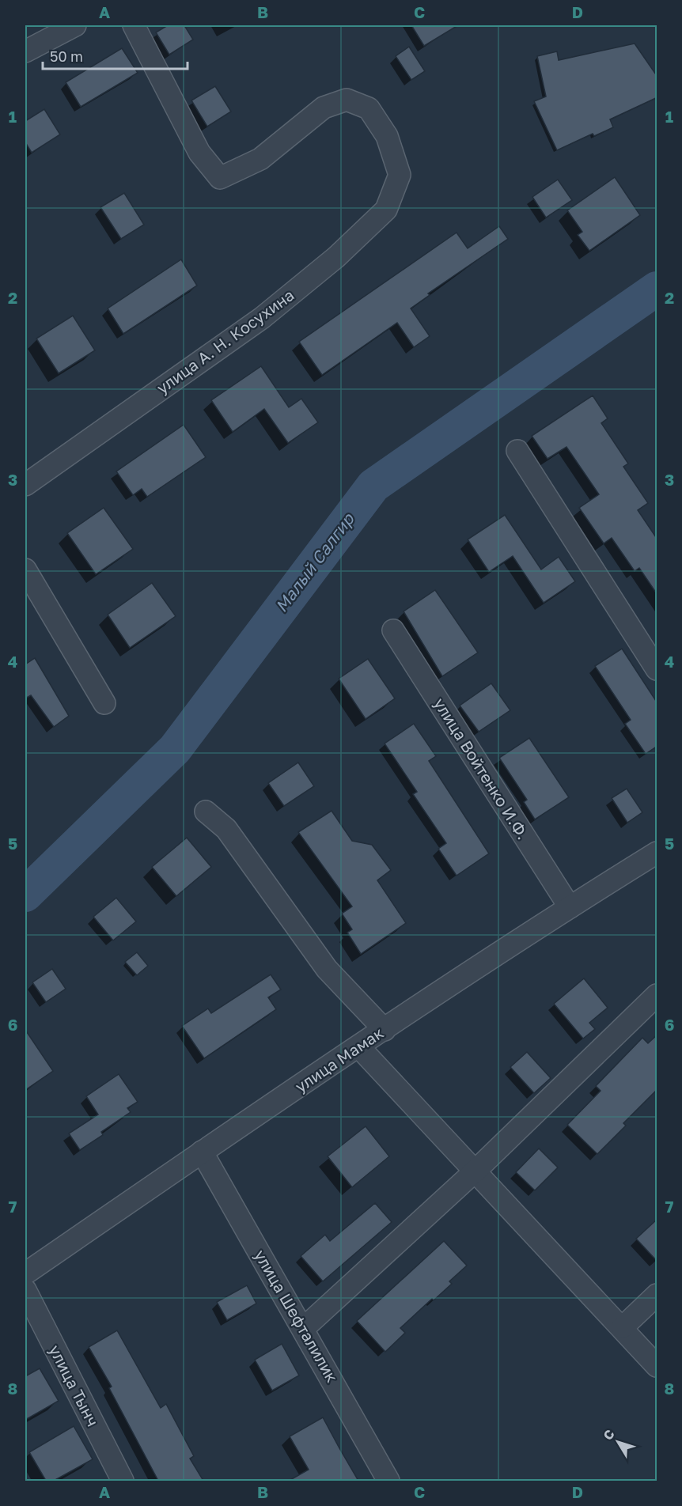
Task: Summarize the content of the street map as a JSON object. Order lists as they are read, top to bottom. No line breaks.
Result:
{"streets":{"street":["улица А. Н. Косухина","улица Войтенко И.Ф.","улица Мамак","улица Шефталилик","улица Тынч"]},"crossings":[["улица Войтенко И.Ф.","улица Мамак"],["улица Мамак","улица Шефталилик"]],"water":["Малый Салгир"],"scale_bar":"50 m","north":"top left","grid":{"columns":["A","B","C","D"],"rows":["1","2","3","4","5","6","7","8"]}}
